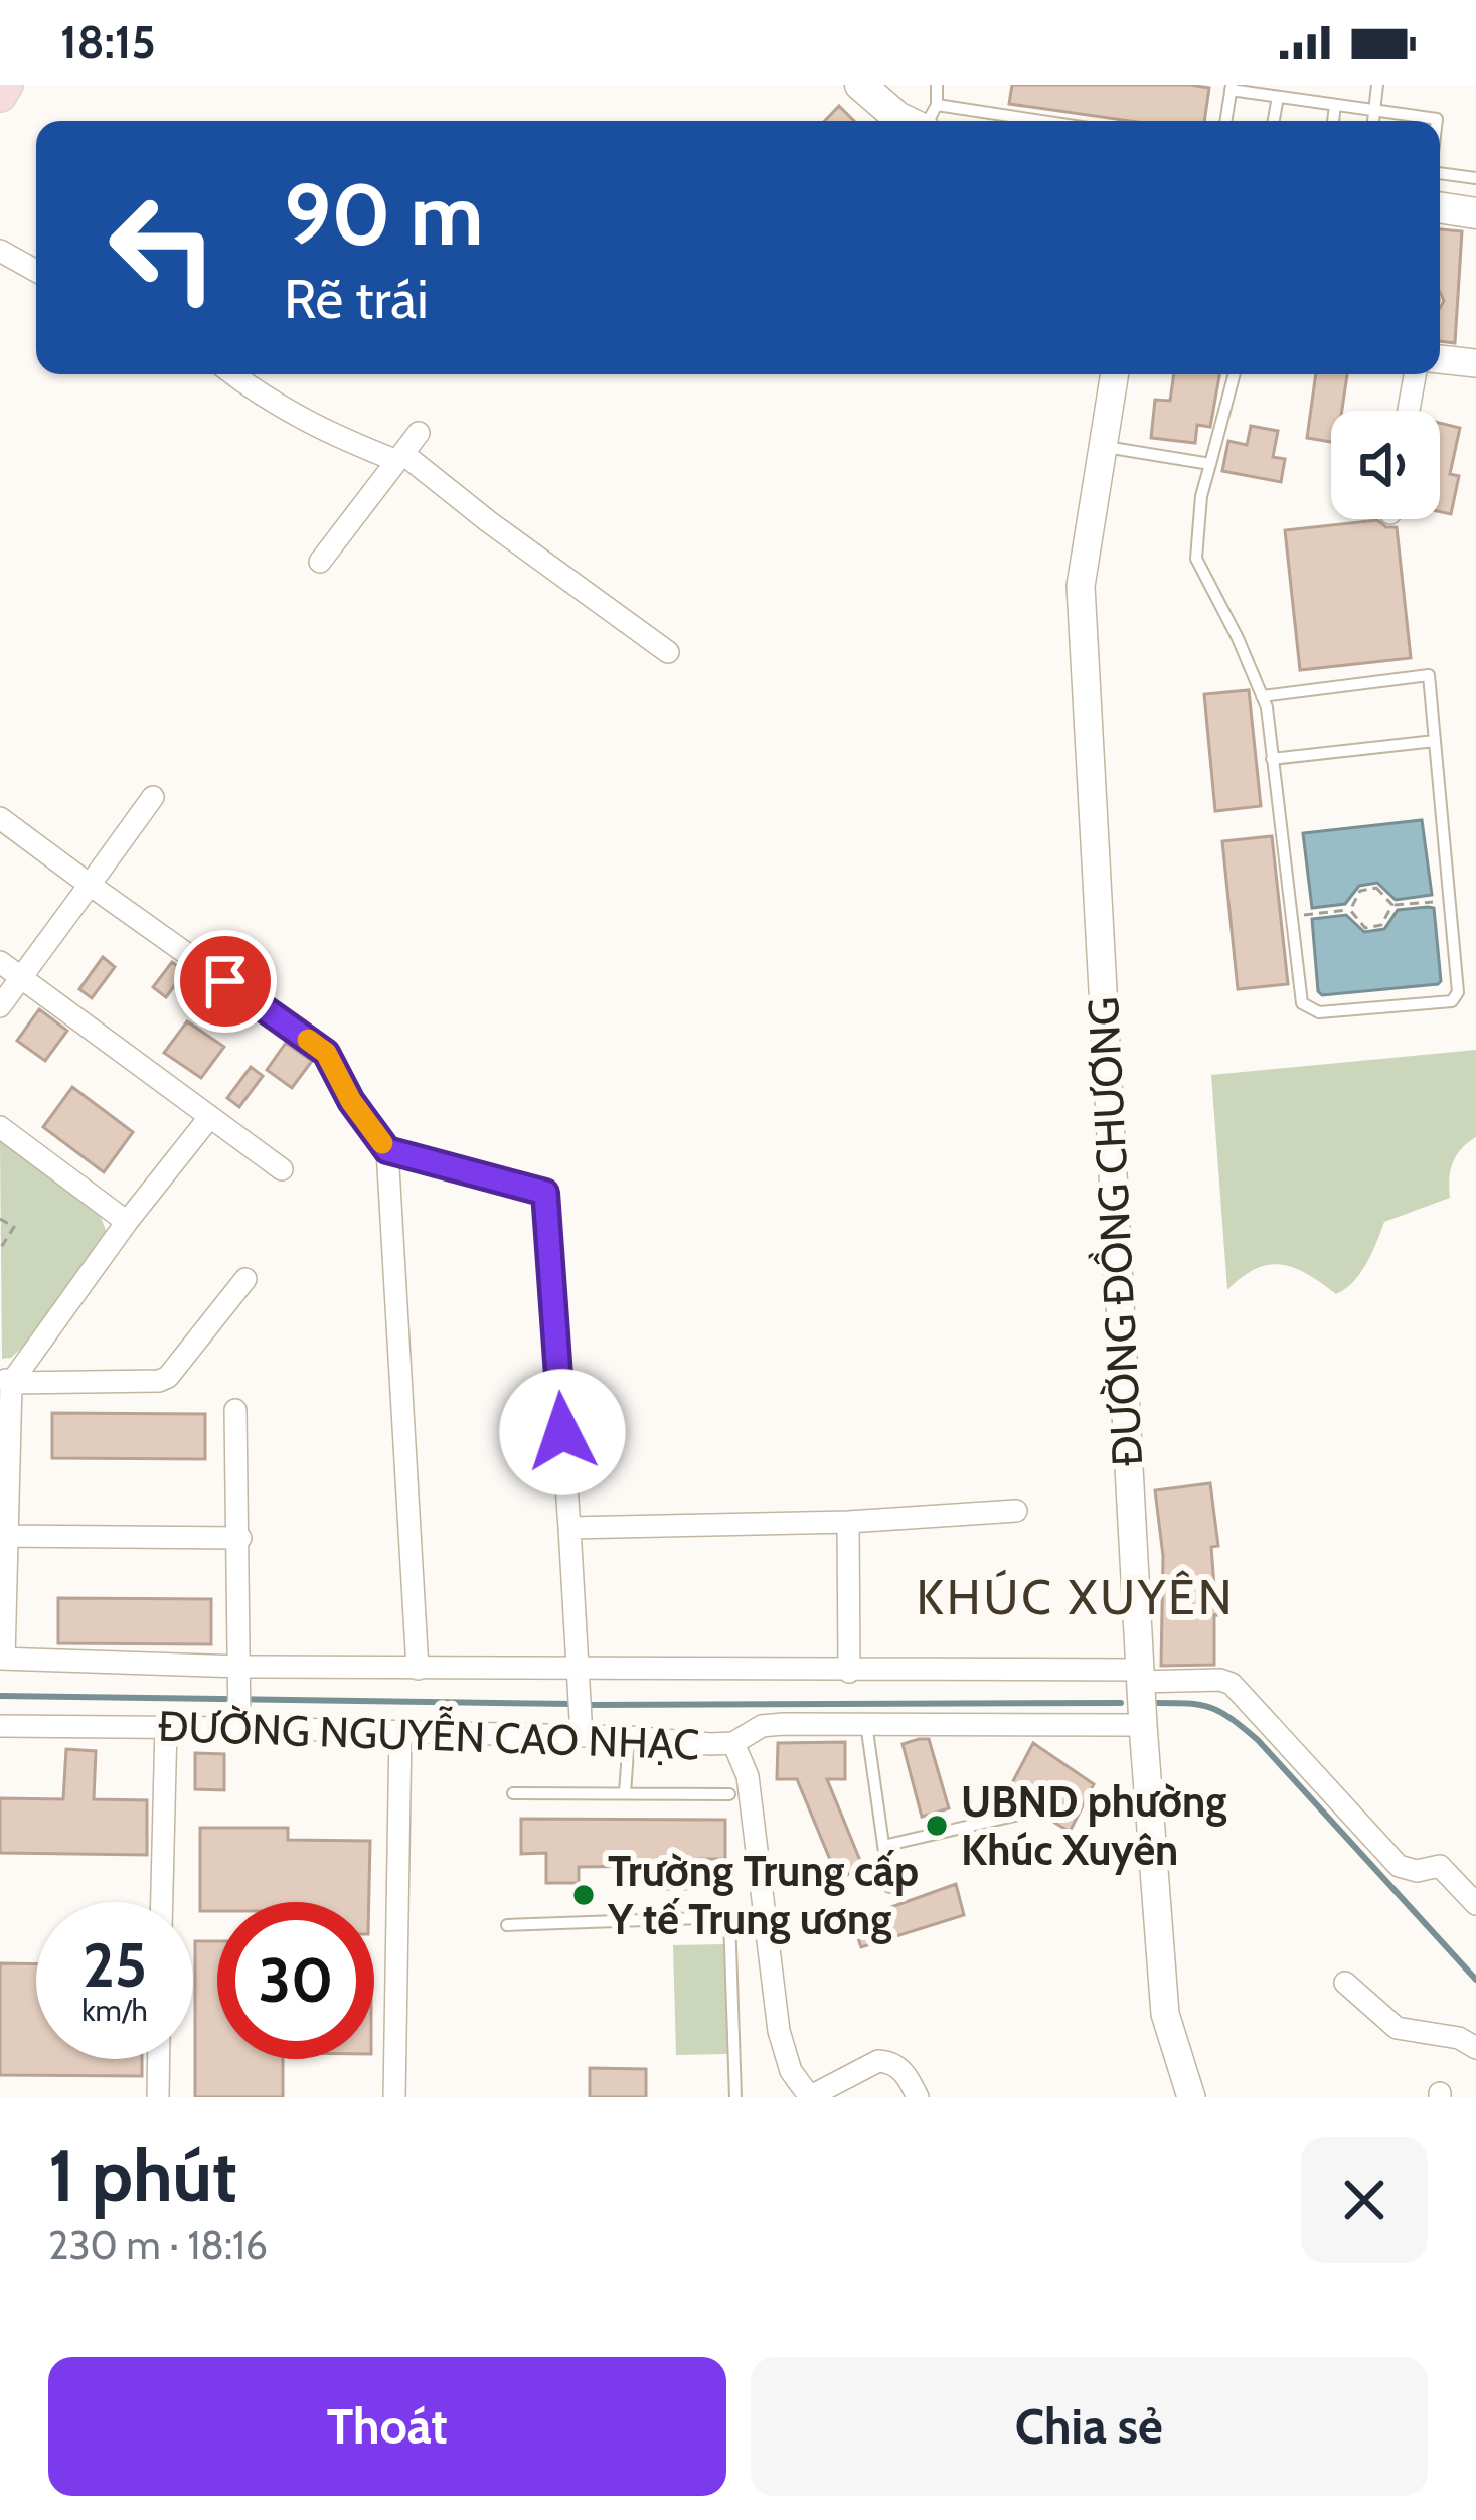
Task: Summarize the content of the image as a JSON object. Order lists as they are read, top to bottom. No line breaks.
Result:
{"streets":{"street":["ĐƯỜNG ĐỒNG CHƯƠNG","ĐƯỜNG NGUYỄN CAO NHẠC"]},"crossings":[["ĐƯỜNG ĐỒNG CHƯƠNG","ĐƯỜNG NGUYỄN CAO NHẠC"]],"districts":["KHÚC XUYÊN"],"places":["UBND phường Khúc Xuyên","Trường Trung cấp Y tế Trung ương"],"page":{"status":"18:15","turn":["90 m","Rẽ trái"],"speed":"25 km/h","limit":"30","heading":["1 phút","230 m · 18:16"],"buttons":["Thoát","Chia sẻ"]}}
